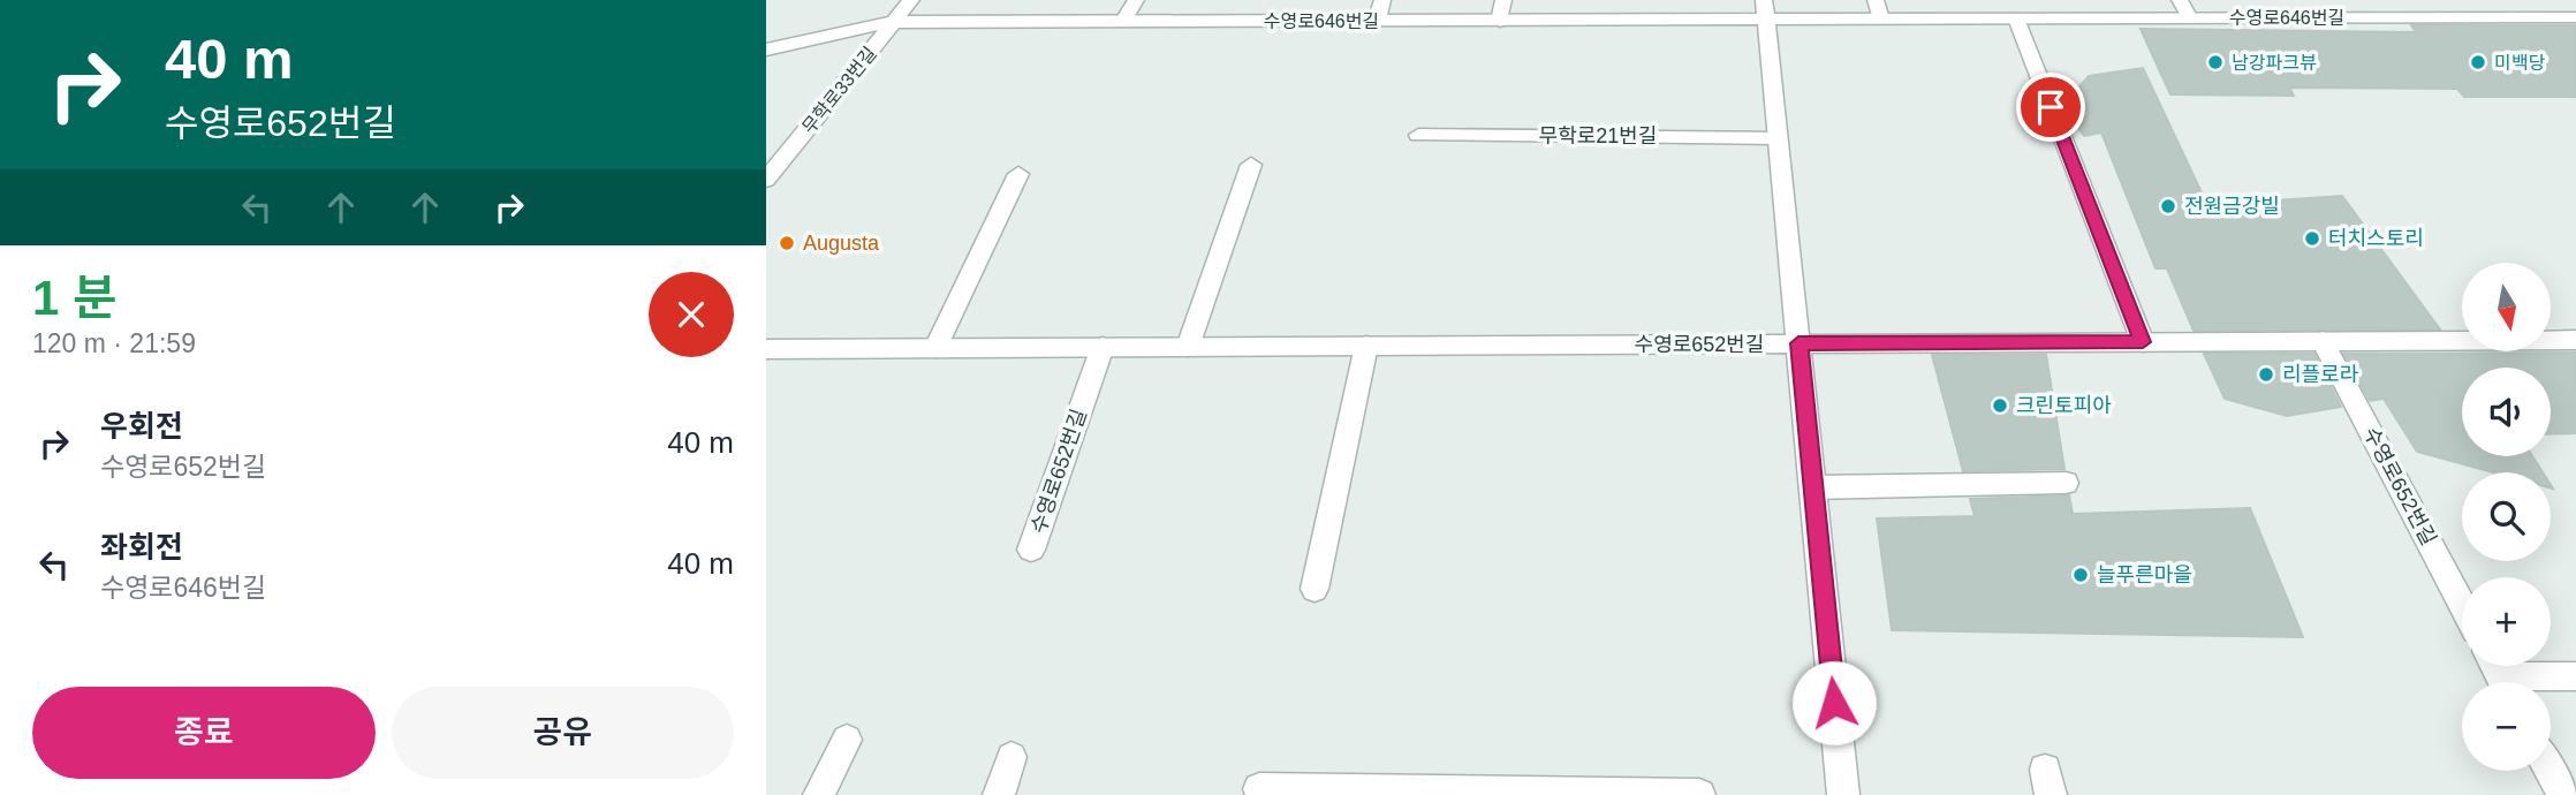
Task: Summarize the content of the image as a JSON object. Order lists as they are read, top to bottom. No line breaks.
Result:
{"streets":{"street":["수영로646번길","무학로33번길","무학로21번길","수영로652번길"]},"crossings":[["수영로646번길","무학로33번길"]],"places":["남강파크뷰","미백당","전원금강빌","터치스토리","Augusta","리플로라","크린토피아","늘푸른마을"],"north":"bottom","page":{"turn":["40 m","수영로652번길"],"heading":["1 분","120 m · 21:59"],"map_buttons":["+","−"],"list":[{"name":"우회전","note":"수영로652번길","value":"40 m"},{"name":"좌회전","note":"수영로646번길","value":"40 m"}],"buttons":["종료","공유"]}}
